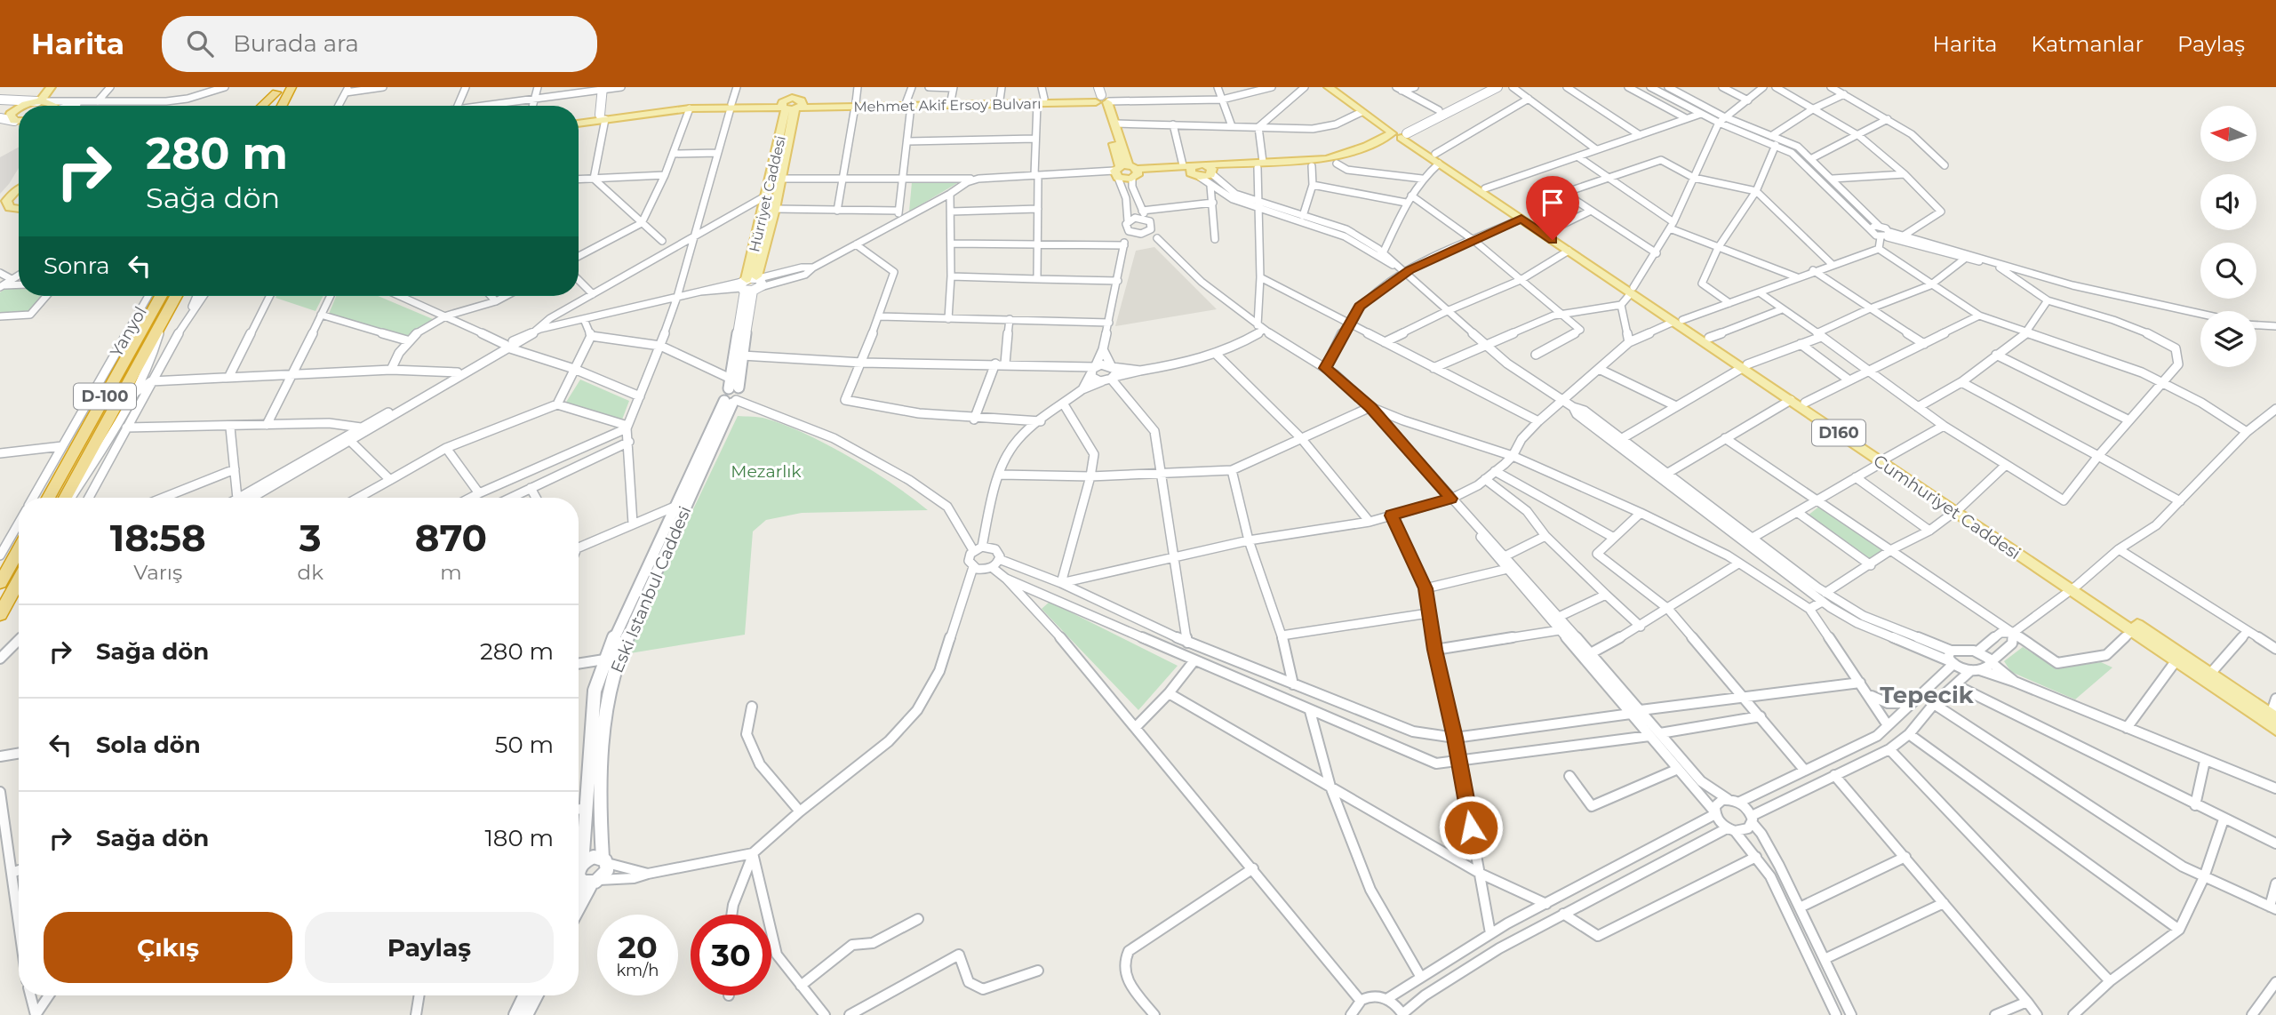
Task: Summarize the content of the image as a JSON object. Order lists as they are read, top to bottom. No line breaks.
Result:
{"streets":{"highway":["D-100"],"main road":["Mehmet Akif Ersoy Bulvarı","Hürriyet Caddesi","D160","Cumhuriyet Caddesi","Eski Istanbul Caddesi"],"street":["Yanyol"]},"crossings":[["Mehmet Akif Ersoy Bulvarı","Hürriyet Caddesi"],["Yanyol","D-100"]],"districts":["Tepecik"],"parks":["Mezarlık"],"north":"left","page":{"header":"Harita","search":"Burada ara","nav":["Harita","Katmanlar","Paylaş"],"turn":["280 m","Sağa dön"],"then":"Sonra","eta":["18:58","Varış","3","dk","870","m"],"list":[{"name":"Sağa dön","value":"280 m"},{"name":"Sola dön","value":"50 m"},{"name":"Sağa dön","value":"180 m"}],"buttons":["Çıkış","Paylaş"],"speed":"20 km/h","limit":"30"}}
